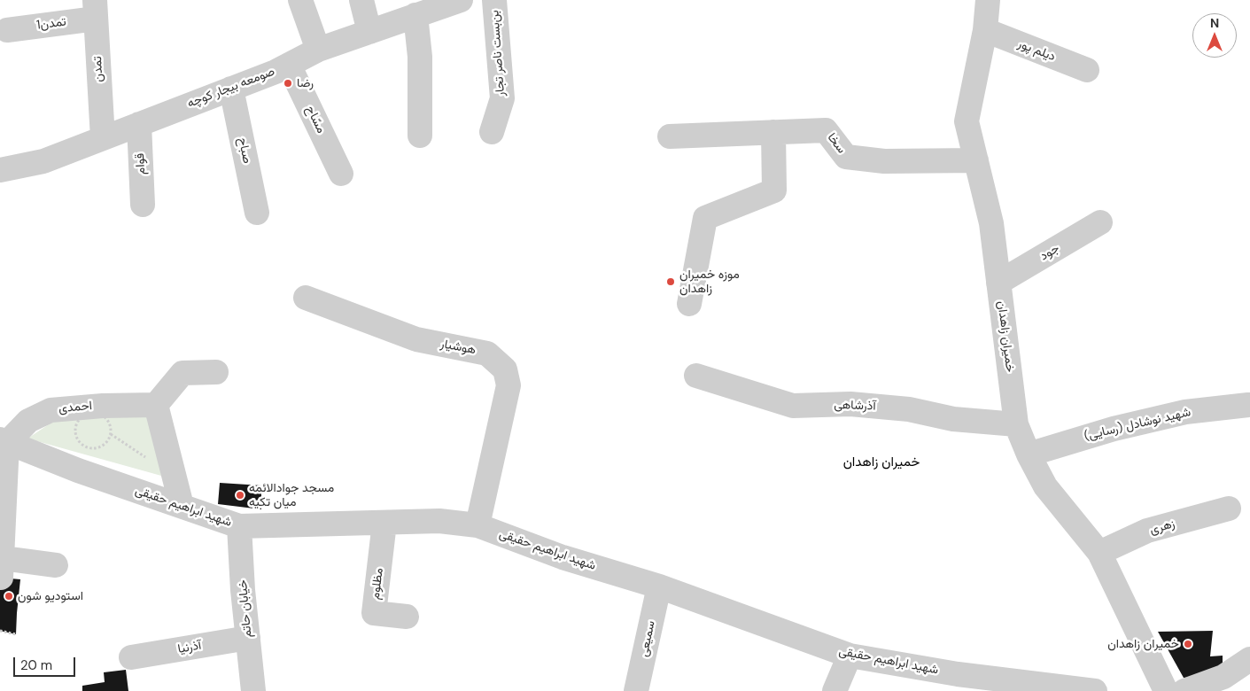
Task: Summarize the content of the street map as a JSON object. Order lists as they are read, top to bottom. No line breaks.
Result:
{"streets":{"street":["تمدن1","دیلم پور","بن‌بست ناصر تجار","تمدن","صومعه بیجار کوچه","مسّاح","سخا","صباح","قوام","جود","خمیران زاهدان","هوشیار","آذرشاهی","احمدی","شهید نوشادل (رسایی)","شهید ابراهیم حقیقی","زهری","مظلوم","خیابان حاتم","سمیعی","آذرنیا"]},"crossings":[["تمدن1","تمدن"],["دیلم پور","خمیران زاهدان"],["تمدن","صومعه بیجار کوچه"],["صومعه بیجار کوچه","مسّاح"],["صومعه بیجار کوچه","صباح"],["صومعه بیجار کوچه","قوام"],["سخا","خمیران زاهدان"],["جود","خمیران زاهدان"],["خمیران زاهدان","آذرشاهی"],["خمیران زاهدان","شهید نوشادل (رسایی)"],["خمیران زاهدان","زهری"],["هوشیار","شهید ابراهیم حقیقی"],["احمدی","شهید ابراهیم حقیقی"],["شهید ابراهیم حقیقی","مظلوم"],["شهید ابراهیم حقیقی","خیابان حاتم"],["شهید ابراهیم حقیقی","سمیعی"],["خیابان حاتم","آذرنیا"]],"districts":["خمیران زاهدان"],"places":["رضا","موزه خمیران زاهدان","مسجد جوادالائمه میان تکیه","استودیو شون","خمیران زاهدان"],"scale_bar":"20 m","north":"top"}
